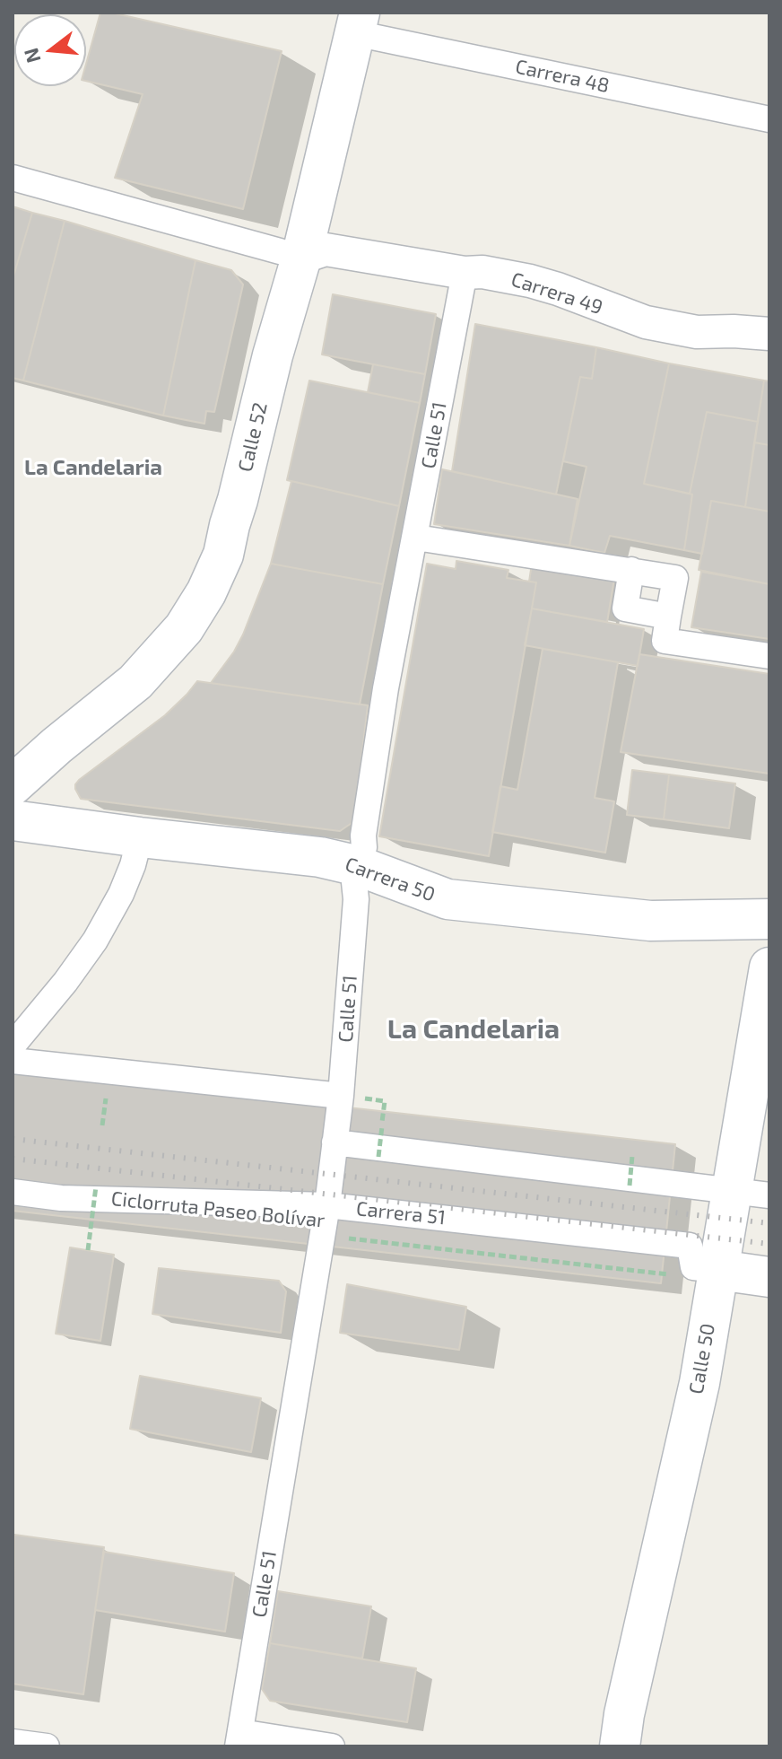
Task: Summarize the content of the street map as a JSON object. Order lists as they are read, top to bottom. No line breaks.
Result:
{"streets":{"main road":["Calle 52","Carrera 50","Carrera 51","Calle 50"],"street":["Carrera 48","Carrera 49","Calle 51"],"path":["Ciclorruta Paseo Bolívar"]},"crossings":[["Carrera 48","Calle 52"],["Carrera 49","Calle 51"],["Carrera 49","Calle 52"],["Calle 51","Carrera 50"],["Calle 51","Ciclorruta Paseo Bolívar"],["Calle 51","Carrera 51"],["Ciclorruta Paseo Bolívar","Carrera 51"],["Ciclorruta Paseo Bolívar","Calle 50"],["Carrera 51","Calle 50"]],"districts":["La Candelaria","La Candelaria"],"north":"left"}
